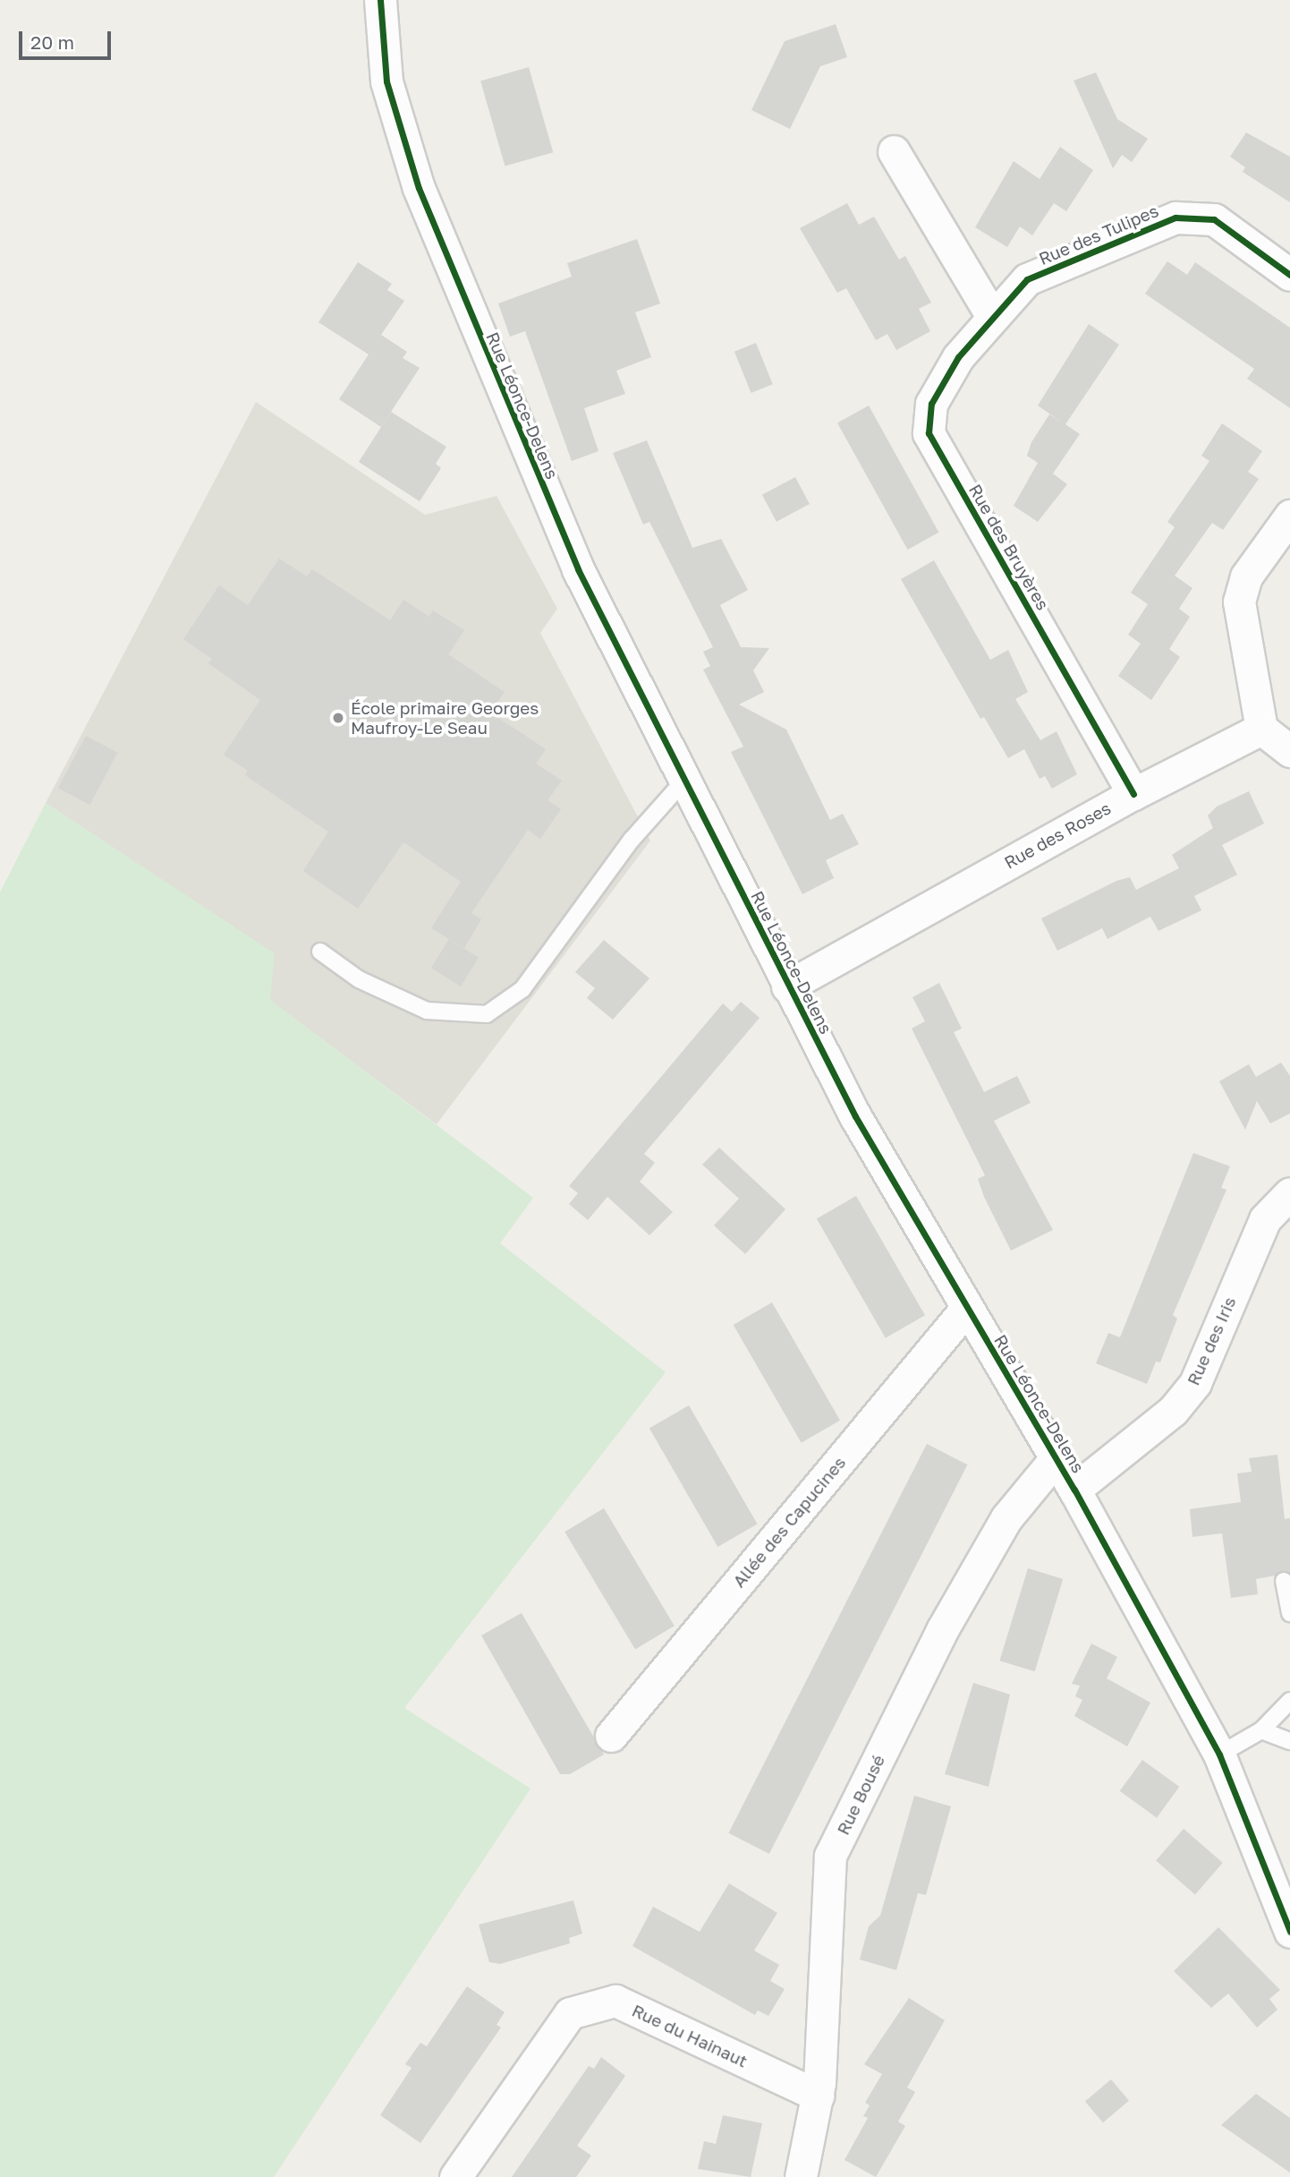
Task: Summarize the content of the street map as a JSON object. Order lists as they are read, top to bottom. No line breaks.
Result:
{"streets":{"street":["Rue des Tulipes","Rue Léonce-Delens","Rue des Bruyères","Rue des Roses","Rue des Iris","Allée des Capucines","Rue Bousé","Rue du Hainaut"]},"crossings":[["Rue des Tulipes","Rue des Bruyères"],["Rue Léonce-Delens","Rue des Roses"],["Rue Léonce-Delens","Rue des Iris"],["Rue Léonce-Delens","Allée des Capucines"],["Rue Léonce-Delens","Rue Bousé"],["Rue des Bruyères","Rue des Roses"],["Rue Bousé","Rue du Hainaut"]],"places":["École primaire Georges Maufroy-Le Seau"],"scale_bar":"20 m"}
